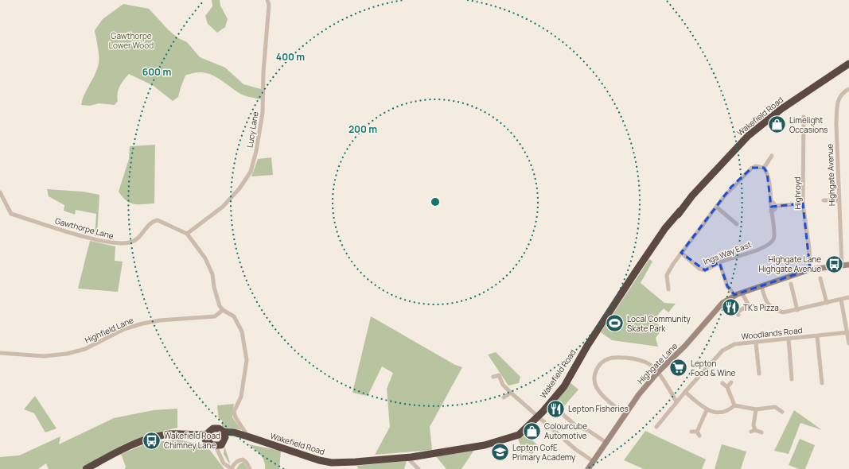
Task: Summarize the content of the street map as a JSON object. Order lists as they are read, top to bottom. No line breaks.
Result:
{"streets":{"highway":["Wakefield Road"],"street":["Lucy Lane","Highgate Avenue","Highroyd","Gawthorpe Lane","Ings Way East","Highfield Lane","Woodlands Road","Highgate Lane"]},"crossings":[["Lucy Lane","Gawthorpe Lane"],["Highgate Avenue","Highgate Lane"],["Highroyd","Highgate Lane"]],"parks":["Gawthorpe Lower Wood"],"places":{"shop":["Limelight Occasions","Colourcube Automotive"],"bus stop":["Highgate Lane Highgate Avenue","Wakefield Road Chimney Lane"],"restaurant":["TK's Pizza","Lepton Fisheries"],"sports":["Local Community Skate Park"],"supermarket":["Lepton Food & Wine"],"school or university":["Lepton CofE Primary Academy"]},"rings":["400 m","600 m","200 m"]}
